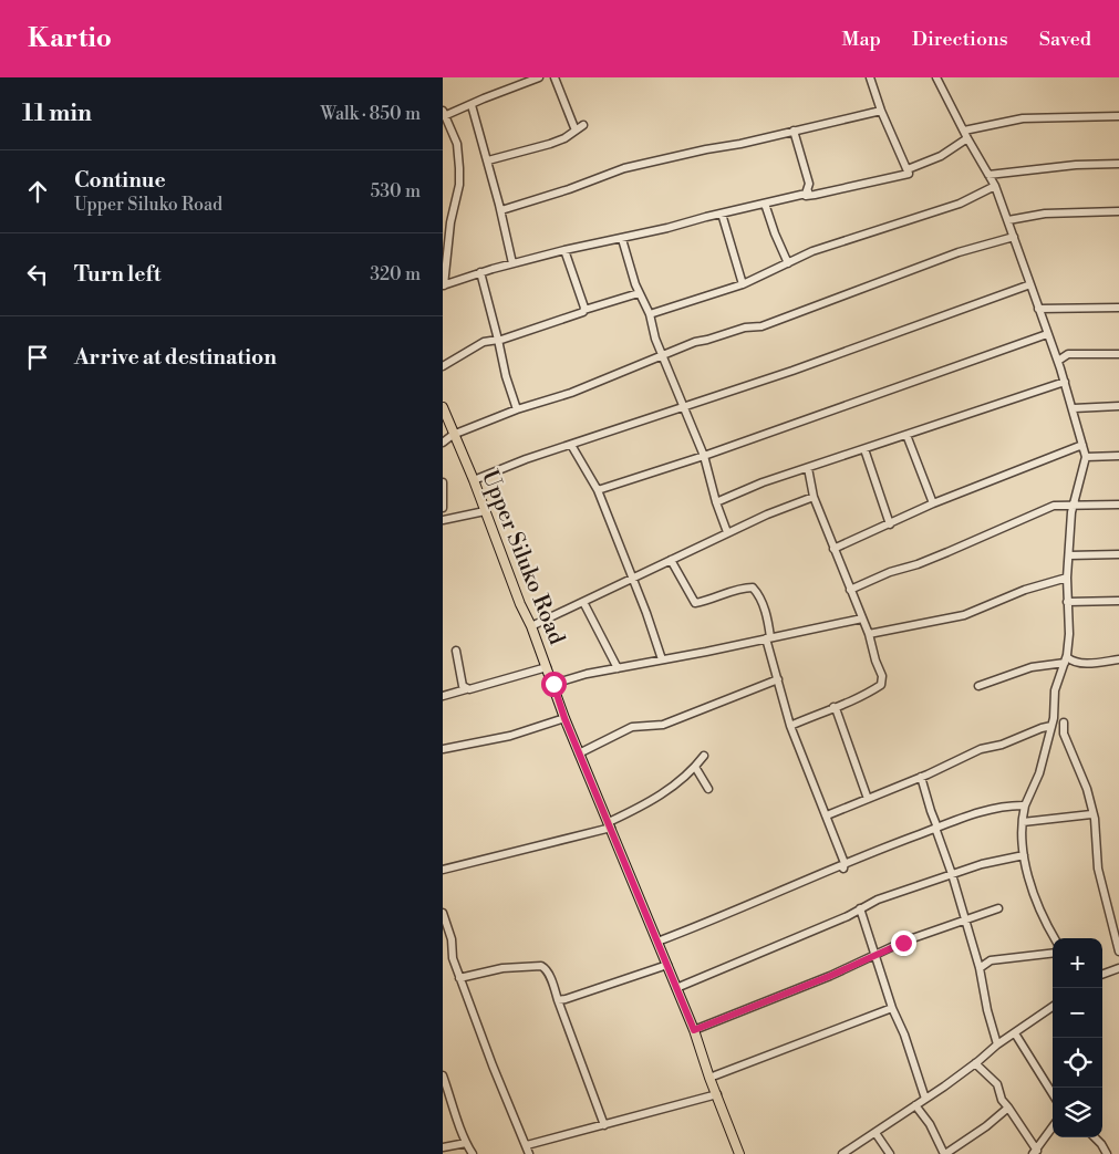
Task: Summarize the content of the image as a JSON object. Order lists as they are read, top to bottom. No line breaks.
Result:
{"streets":{"main road":["Upper Siluko Road"]},"page":{"header":"Kartio","nav":["Map","Directions","Saved"],"heading":["11 min","Walk · 850 m"],"list":[["Continue","Upper Siluko Road","530 m"],["Turn left","320 m"],"Arrive at destination"],"map_buttons":["+","−"]}}
